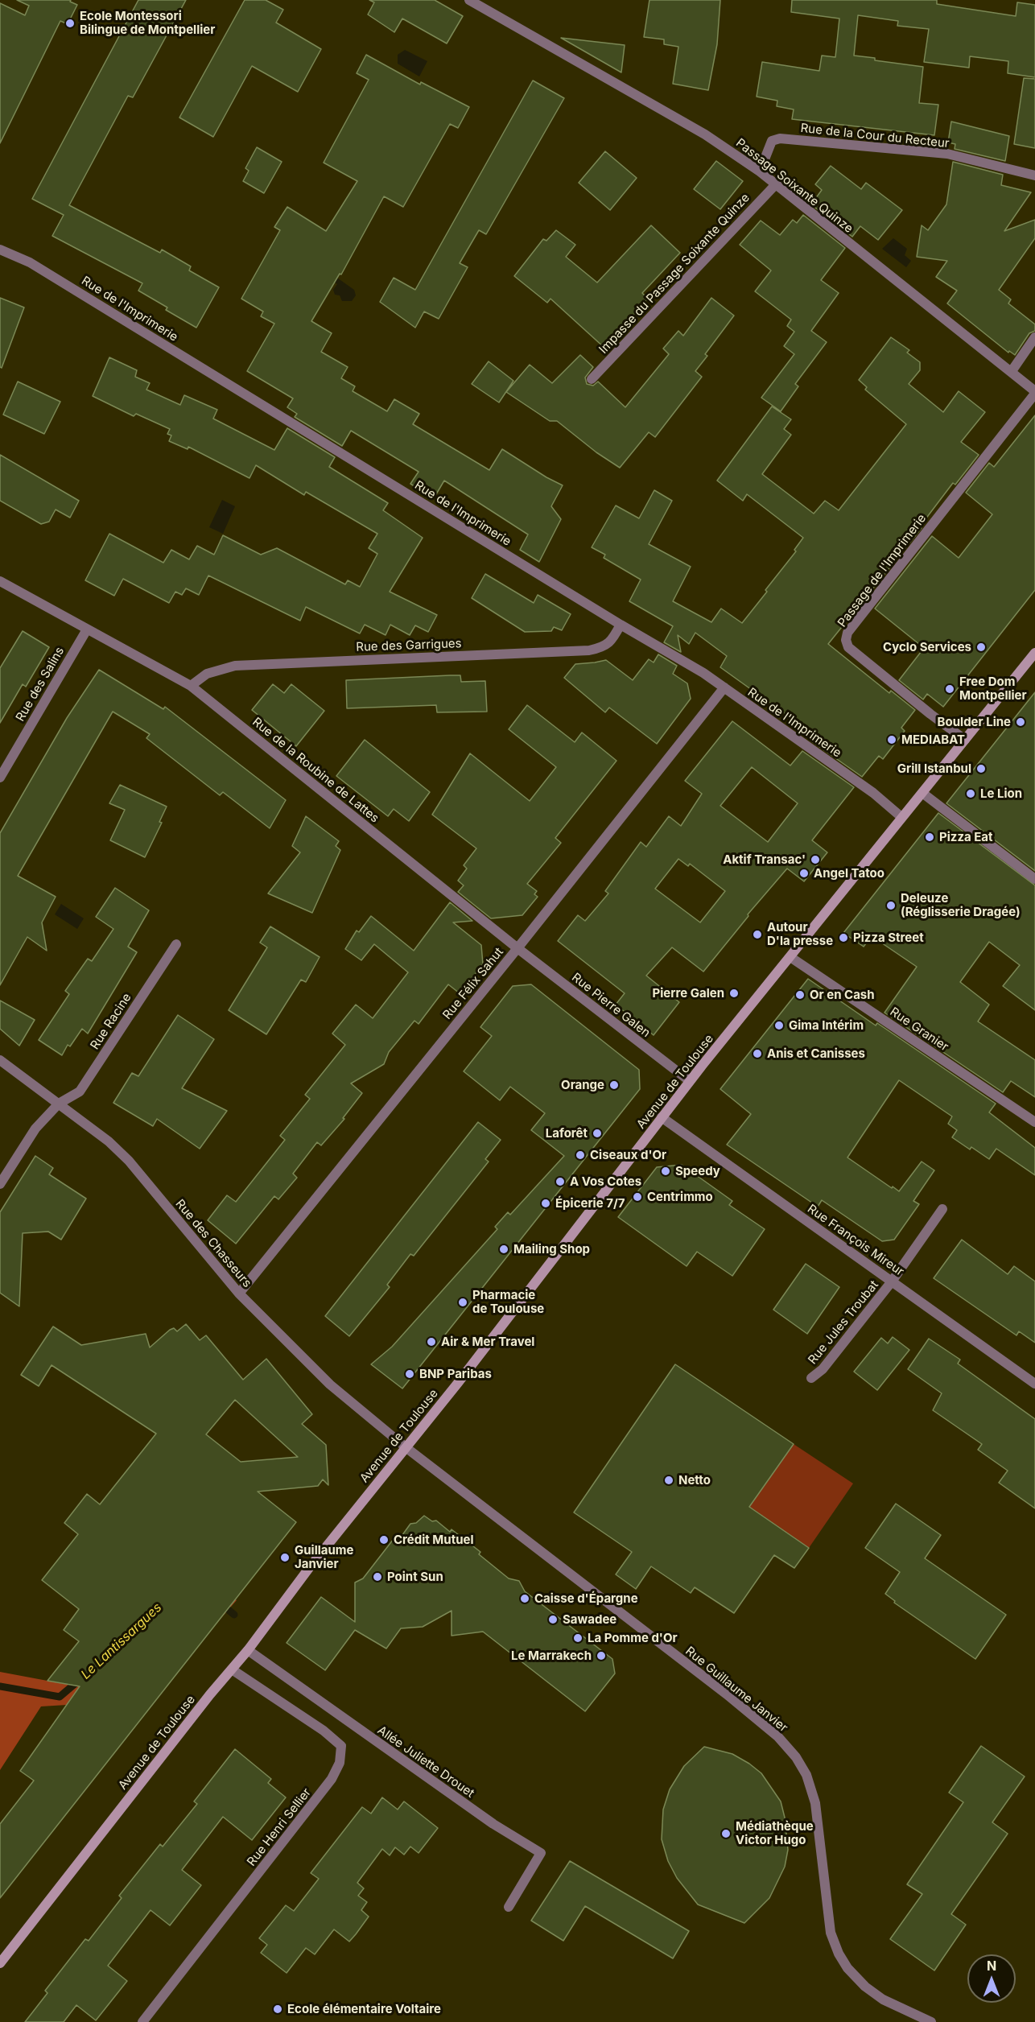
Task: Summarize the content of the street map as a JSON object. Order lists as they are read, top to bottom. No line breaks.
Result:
{"streets":{"main road":["Avenue de Toulouse"],"street":["Rue de la Cour du Recteur","Passage Soixante Quinze","Impasse du Passage Soixante Quinze","Rue de l'Imprimerie","Passage de l'Imprimerie","Rue des Garrigues","Rue des Salins","Rue de la Roubine de Lattes","Rue Félix Sahut","Rue Pierre Galen","Rue Racine","Rue Granier","Rue François Mireur","Rue des Chasseurs","Rue Jules Troubat","Rue Guillaume Janvier","Allée Juliette Drouet","Rue Henri Sellier"]},"crossings":[["Rue de la Cour du Recteur","Passage Soixante Quinze"],["Passage Soixante Quinze","Impasse du Passage Soixante Quinze"],["Passage Soixante Quinze","Passage de l'Imprimerie"],["Rue de l'Imprimerie","Rue des Garrigues"],["Rue de l'Imprimerie","Rue Félix Sahut"],["Rue de l'Imprimerie","Avenue de Toulouse"],["Passage de l'Imprimerie","Avenue de Toulouse"],["Rue des Garrigues","Rue de la Roubine de Lattes"],["Rue des Salins","Rue de la Roubine de Lattes"],["Rue de la Roubine de Lattes","Rue Félix Sahut"],["Rue de la Roubine de Lattes","Rue Pierre Galen"],["Rue Félix Sahut","Rue Pierre Galen"],["Rue Félix Sahut","Rue des Chasseurs"],["Rue Pierre Galen","Avenue de Toulouse"],["Rue Racine","Rue des Chasseurs"],["Rue Granier","Avenue de Toulouse"],["Avenue de Toulouse","Rue François Mireur"],["Avenue de Toulouse","Rue des Chasseurs"],["Avenue de Toulouse","Rue Guillaume Janvier"],["Avenue de Toulouse","Allée Juliette Drouet"],["Avenue de Toulouse","Rue Henri Sellier"],["Rue François Mireur","Rue Jules Troubat"],["Rue des Chasseurs","Rue Guillaume Janvier"]],"water":["Le Lantissargues"],"places":["Ecole Montessori Bilingue de Montpellier","Cyclo Services","Free Dom Montpellier","Boulder Line","MEDIABAT","Grill Istanbul","Le Lion","Pizza Eat","Aktif Transac'","Angel Tatoo","Deleuze (Réglisserie Dragée)","Autour D'la presse","Pizza Street","Pierre Galen","Or en Cash","Gima Intérim","Anis et Canisses","Orange","Laforêt","Ciseaux d'Or","Speedy","A Vos Cotes","Centrimmo","Épicerie 7/7","Mailing Shop","Pharmacie de Toulouse","Air & Mer Travel","BNP Paribas","Netto","Crédit Mutuel","Guillaume Janvier","Point Sun","Caisse d'Épargne","Sawadee","La Pomme d'Or","Le Marrakech","Médiathèque Victor Hugo","Ecole élémentaire Voltaire"],"north":"top"}
